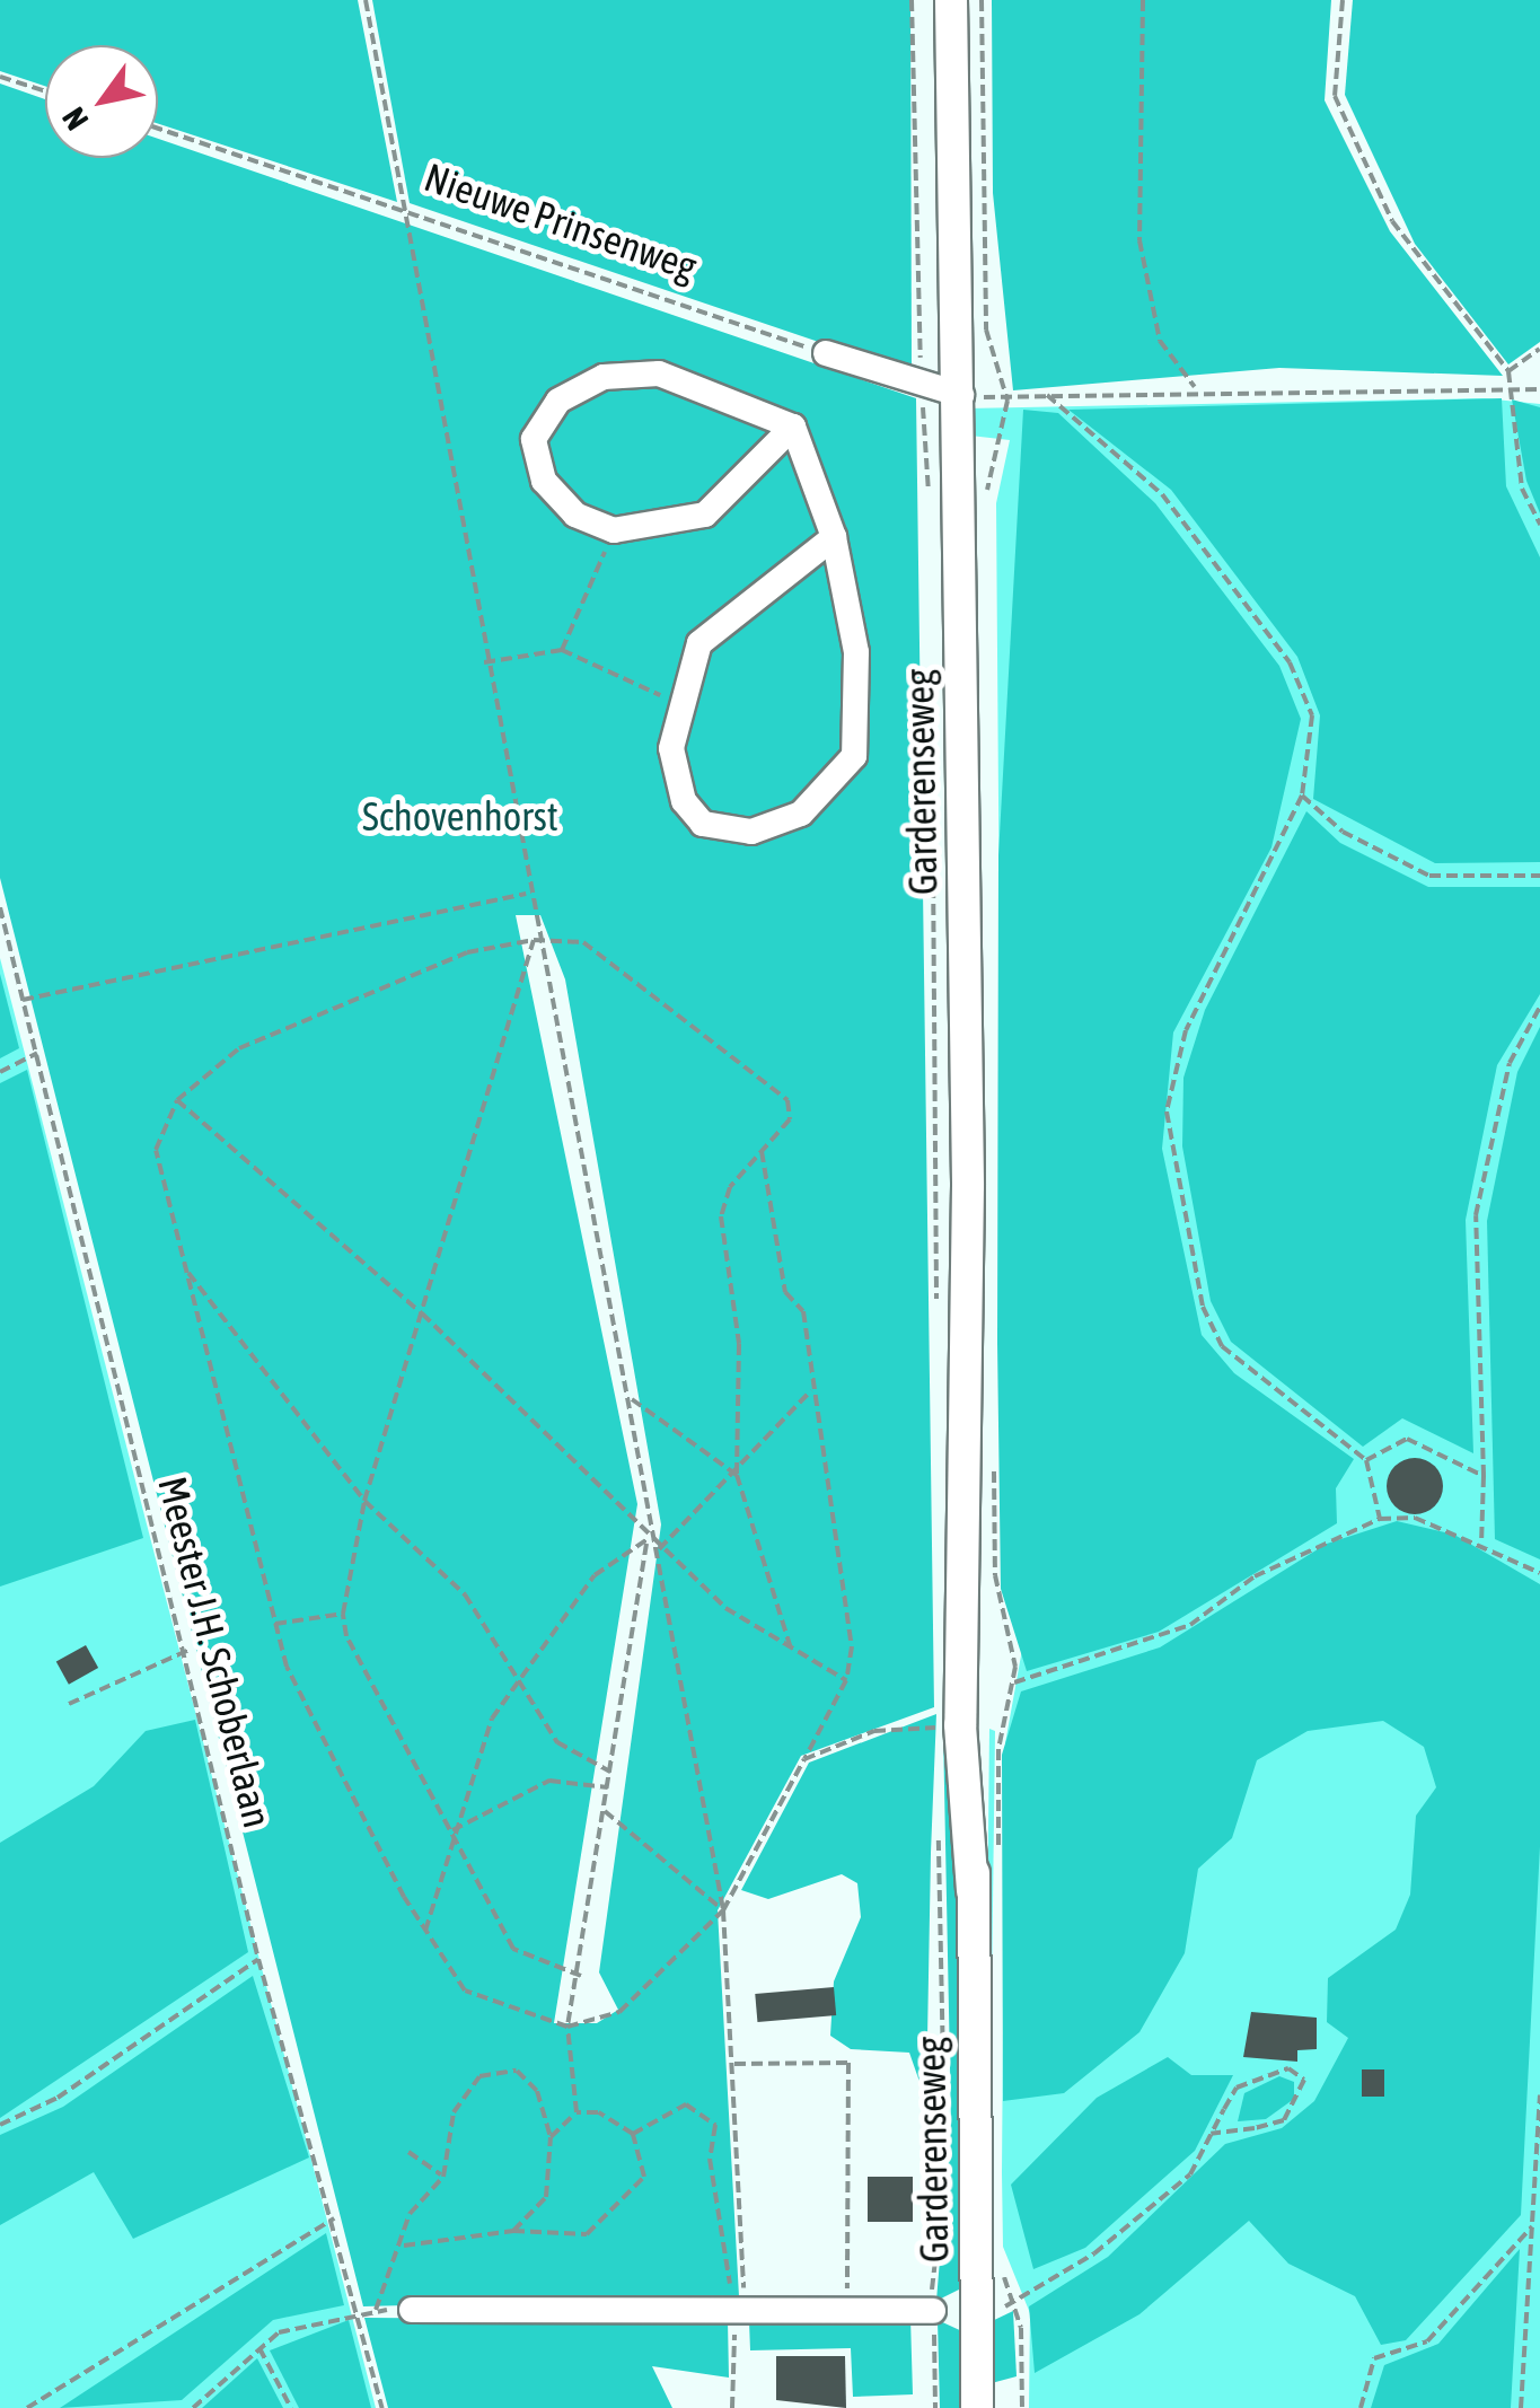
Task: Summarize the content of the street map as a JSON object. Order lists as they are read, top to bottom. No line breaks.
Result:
{"streets":{"main road":["Garderenseweg"],"path":["Nieuwe Prinsenweg","Meester J.H. Schoberlaan"]},"parks":["Schovenhorst"],"north":"bottom left"}
